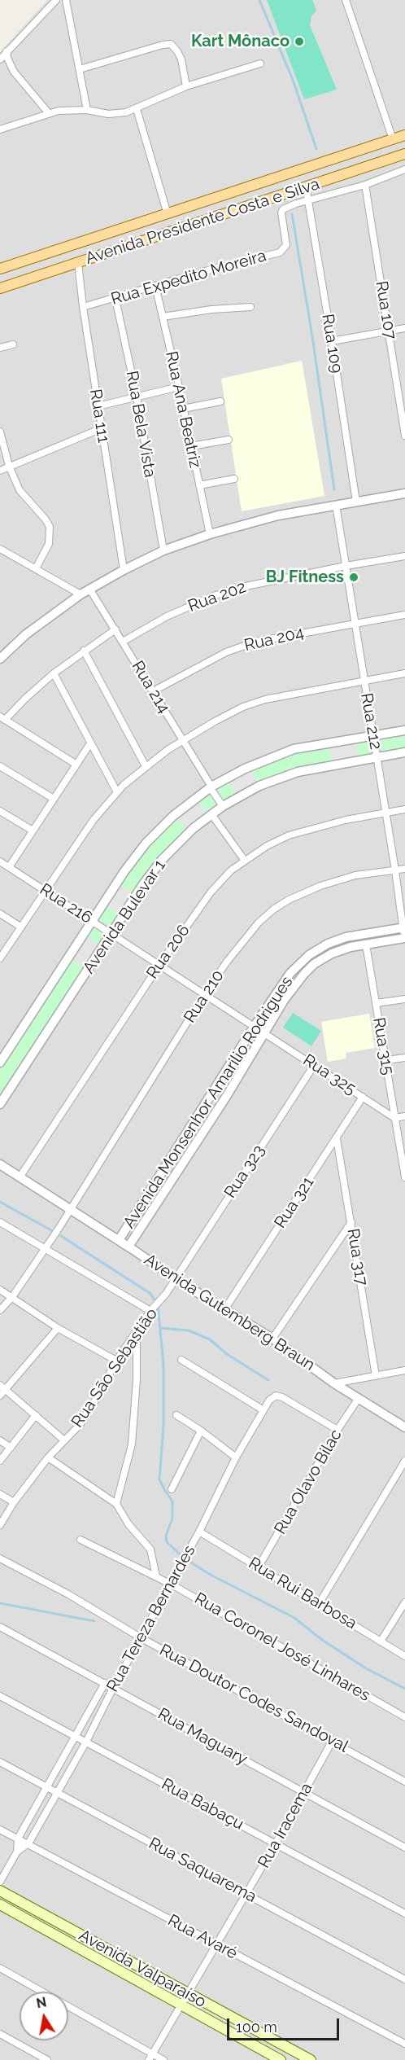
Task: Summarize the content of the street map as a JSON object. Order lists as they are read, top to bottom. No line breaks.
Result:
{"streets":{"main road":["Avenida Presidente Costa e Silva","Avenida Valparaíso"],"street":["Rua Expedito Moreira","Rua 107","Rua 109","Rua Ana Beatriz","Rua 111","Rua Bela Vista","Rua 202","Rua 204","Rua 214","Rua 212","Rua 216","Avenida Bulevar 1","Rua 206","Rua 210","Rua 315","Rua 325","Avenida Monsenhor Amarilio Rodrigues","Rua 323","Rua 321","Rua 317","Avenida Gutemberg Braun","Rua São Sebastião","Rua Olavo Bilac","Rua Rui Barbosa","Rua Tereza Bernardes","Rua Coronel José Linhares","Rua Doutor Codes Sandoval","Rua Maguary","Rua Babaçu","Rua Iracema","Rua Saquarema","Rua Avaré"]},"crossings":[["Avenida Presidente Costa e Silva","Rua 109"],["Avenida Presidente Costa e Silva","Rua 111"],["Rua Expedito Moreira","Rua 109"],["Rua Expedito Moreira","Rua Ana Beatriz"],["Rua Expedito Moreira","Rua 111"],["Rua Expedito Moreira","Rua Bela Vista"],["Rua 202","Rua 214"],["Rua 202","Rua 212"],["Rua 204","Rua 214"],["Rua 204","Rua 212"],["Rua 214","Avenida Bulevar 1"],["Rua 212","Avenida Bulevar 1"],["Rua 212","Rua 206"],["Rua 212","Rua 210"],["Rua 212","Avenida Monsenhor Amarilio Rodrigues"],["Rua 216","Avenida Bulevar 1"],["Rua 216","Rua 206"],["Rua 216","Rua 210"],["Rua 216","Rua 325"],["Rua 216","Avenida Monsenhor Amarilio Rodrigues"],["Rua 206","Avenida Gutemberg Braun"],["Rua 210","Avenida Gutemberg Braun"],["Rua 315","Rua 325"],["Rua 315","Avenida Monsenhor Amarilio Rodrigues"],["Rua 325","Avenida Monsenhor Amarilio Rodrigues"],["Rua 325","Rua 323"],["Rua 325","Rua 321"],["Avenida Monsenhor Amarilio Rodrigues","Avenida Gutemberg Braun"],["Rua 323","Avenida Gutemberg Braun"],["Rua 323","Rua São Sebastião"],["Rua 321","Rua 317"],["Rua 321","Avenida Gutemberg Braun"],["Avenida Gutemberg Braun","Rua São Sebastião"],["Avenida Gutemberg Braun","Rua Olavo Bilac"],["Rua Olavo Bilac","Rua Rui Barbosa"],["Rua Olavo Bilac","Rua Tereza Bernardes"],["Rua Rui Barbosa","Rua Tereza Bernardes"],["Rua Tereza Bernardes","Rua Coronel José Linhares"],["Rua Tereza Bernardes","Rua Doutor Codes Sandoval"],["Rua Tereza Bernardes","Rua Maguary"],["Rua Tereza Bernardes","Rua Babaçu"],["Rua Tereza Bernardes","Rua Saquarema"],["Rua Tereza Bernardes","Rua Avaré"],["Rua Doutor Codes Sandoval","Rua Iracema"],["Rua Maguary","Rua Iracema"],["Rua Babaçu","Rua Iracema"],["Rua Iracema","Rua Saquarema"],["Rua Iracema","Rua Avaré"],["Rua Iracema","Avenida Valparaíso"]],"places":["Kart Mônaco","BJ Fitness"],"scale_bar":"100 m","north":"top"}
